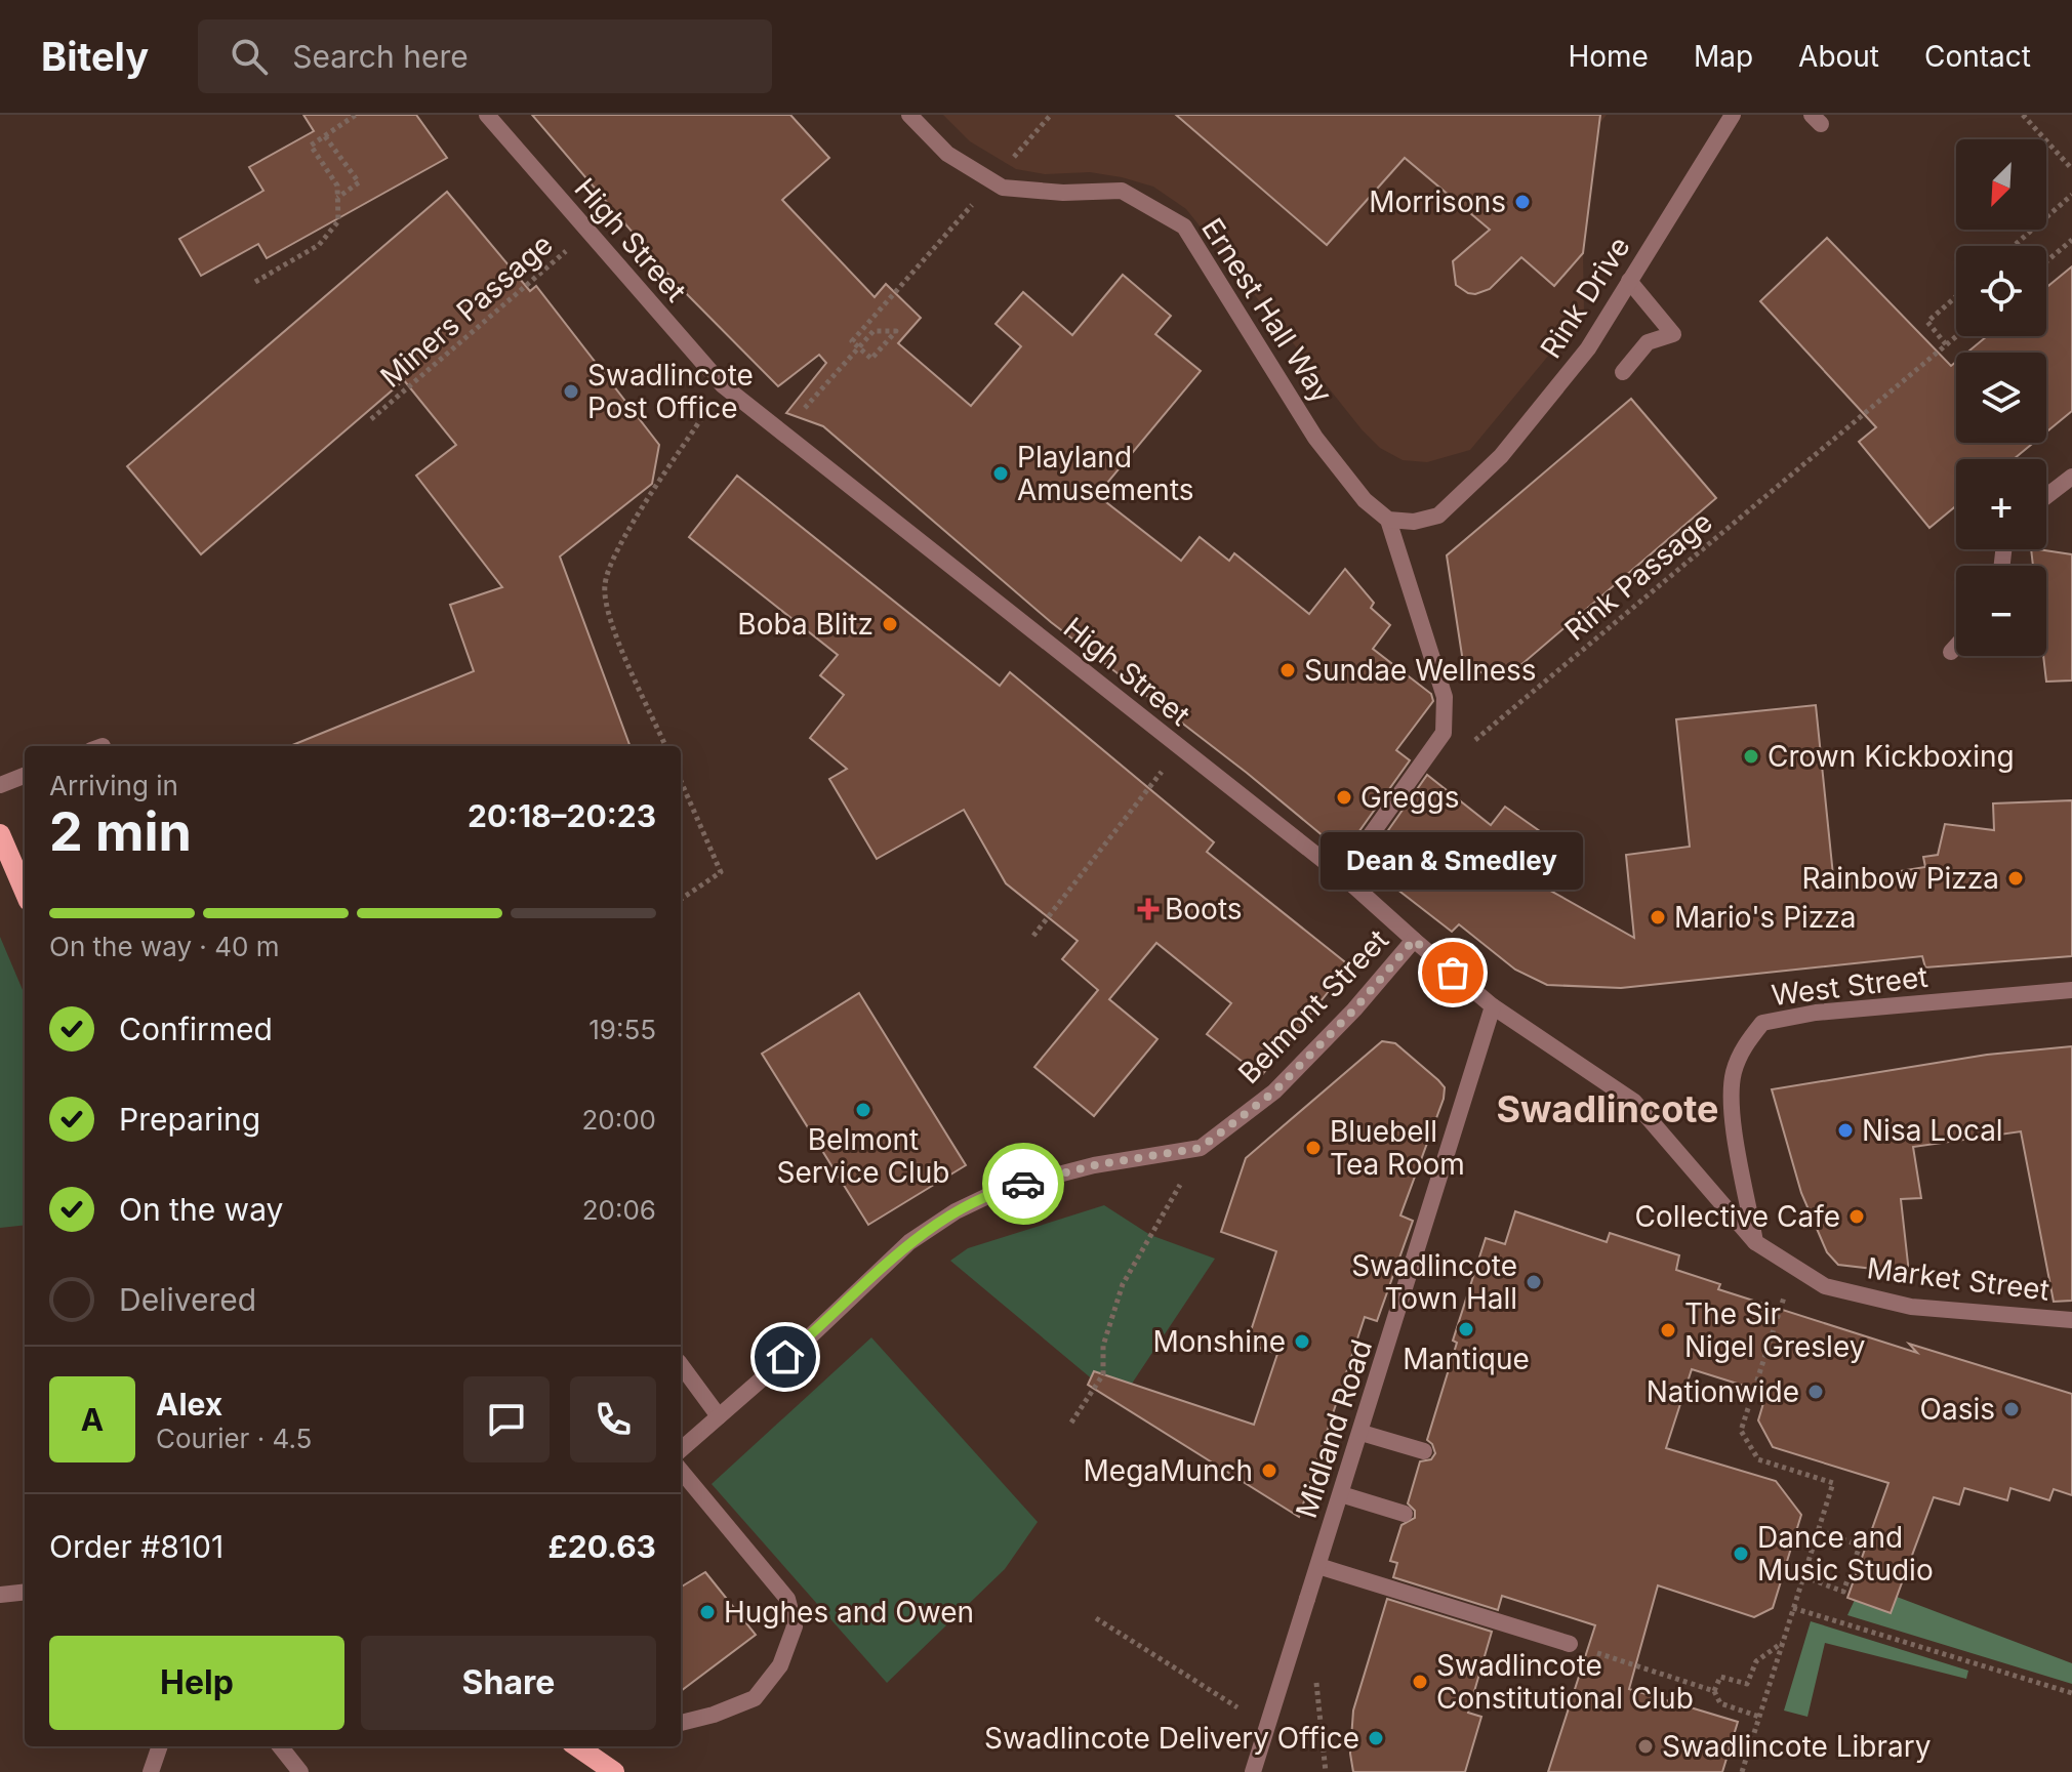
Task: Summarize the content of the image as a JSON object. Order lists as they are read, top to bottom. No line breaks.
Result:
{"streets":{"street":["High Street","Rink Drive","Ernest Hall Way","West Street","Belmont Street","Market Street","Midland Road"],"path":["Miners Passage","Rink Passage"]},"crossings":[["High Street","Miners Passage"],["High Street","West Street"],["High Street","Belmont Street"],["High Street","Midland Road"],["Rink Drive","Ernest Hall Way"]],"districts":["Swadlincote"],"places":{"other":["Morrisons","Swadlincote Post Office","Playland Amusements","Boba Blitz","Sundae Wellness","Crown Kickboxing","Greggs","Rainbow Pizza","Mario's Pizza","Dean & Smedley","Belmont Service Club","Nisa Local","Bluebell Tea Room","Collective Cafe","Swadlincote Town Hall","Mantique","The Sir Nigel Gresley","Monshine","Nationwide","Oasis","MegaMunch","Dance and Music Studio","Hughes and Owen","Swadlincote Constitutional Club","Swadlincote Delivery Office","Swadlincote Library"],"health":["Boots"]},"north":"bottom left","page":{"header":"Bitely","search":"Search here","nav":["Home","Map","About","Contact"],"map_buttons":["+","−"],"heading":["2 min","Arriving in","20:18–20:23"],"panel":["Alex","Courier · 4.5","Order #8101","£20.63"],"bubble":"Dean & Smedley","bar":"On the way · 40 m","list":[["Confirmed","19:55"],["Preparing","20:00"],["On the way","20:06"],"Delivered"],"round":"A","buttons":["Help","Share"]}}
